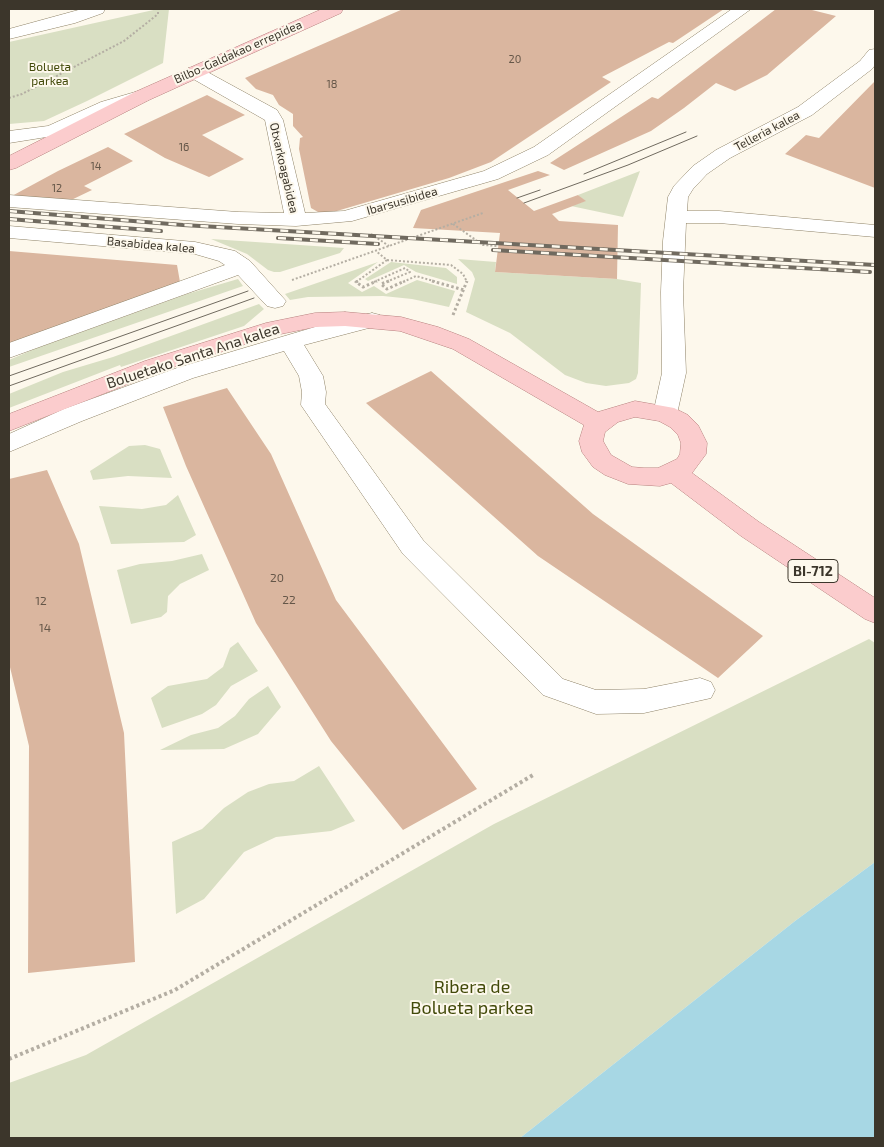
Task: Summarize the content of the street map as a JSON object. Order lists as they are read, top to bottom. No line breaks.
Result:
{"streets":{"main road":["Bilbo-Galdakao errepidea","Boluetako Santa Ana kalea","BI-712"],"street":["Telleria kalea","Otxarkoagabidea","Ibarsusibidea","Basabidea kalea"]},"crossings":[["Bilbo-Galdakao errepidea","Otxarkoagabidea"],["Telleria kalea","Boluetako Santa Ana kalea"],["Telleria kalea","BI-712"],["Otxarkoagabidea","Ibarsusibidea"],["Boluetako Santa Ana kalea","BI-712"]],"parks":["Bolueta parkea","Ribera de Bolueta parkea"],"house_numbers":["20","18","16","14","12","20","22","12","14"]}
